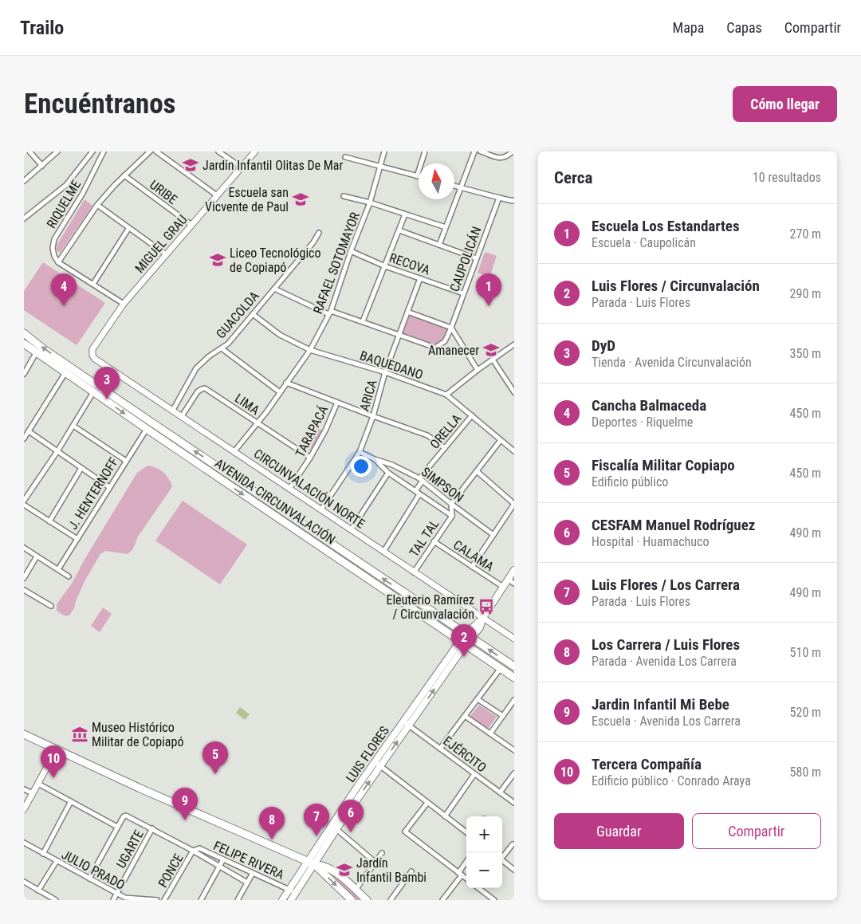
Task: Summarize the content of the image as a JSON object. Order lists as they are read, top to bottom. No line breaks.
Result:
{"streets":{"main road":["AVENIDA CIRCUNVALACIÓN","LUIS FLORES"],"street":["URIBE","RIQUELME","MIGUEL GRAU","CAUPOLICÁN","RAFAEL SOTOMAYOR","RECOVA","GUACOLDA","BAQUEDANO","ARICA","LIMA","TARAPACÁ","ORELLA","SIMPSON","CIRCUNVALACIÓN NORTE","J. HENTERNOFF","TAL TAL","CALAMA","EJÉRCITO","UGARTE","FELIPE RIVERA","JULIO PRADO","PONCE"]},"crossings":[["URIBE","MIGUEL GRAU"],["MIGUEL GRAU","CIRCUNVALACIÓN NORTE"],["CAUPOLICÁN","RECOVA"],["CAUPOLICÁN","ARICA"],["RAFAEL SOTOMAYOR","RECOVA"],["RAFAEL SOTOMAYOR","BAQUEDANO"],["RAFAEL SOTOMAYOR","LIMA"],["RAFAEL SOTOMAYOR","CIRCUNVALACIÓN NORTE"],["RECOVA","ARICA"],["GUACOLDA","BAQUEDANO"],["GUACOLDA","CIRCUNVALACIÓN NORTE"],["BAQUEDANO","ARICA"],["BAQUEDANO","ORELLA"],["ARICA","SIMPSON"],["ARICA","CIRCUNVALACIÓN NORTE"],["LIMA","TARAPACÁ"],["LIMA","CIRCUNVALACIÓN NORTE"],["TARAPACÁ","CIRCUNVALACIÓN NORTE"],["ORELLA","SIMPSON"],["SIMPSON","TAL TAL"],["CIRCUNVALACIÓN NORTE","TAL TAL"],["CIRCUNVALACIÓN NORTE","LUIS FLORES"],["J. HENTERNOFF","AVENIDA CIRCUNVALACIÓN"],["AVENIDA CIRCUNVALACIÓN","LUIS FLORES"],["TAL TAL","CALAMA"],["CALAMA","LUIS FLORES"],["LUIS FLORES","EJÉRCITO"],["LUIS FLORES","FELIPE RIVERA"],["UGARTE","FELIPE RIVERA"],["UGARTE","JULIO PRADO"],["FELIPE RIVERA","PONCE"]],"places":{"school or university":["Jardin Infantil Olitas De Mar","Escuela san Vicvente de Paul","Liceo Tecnológico de Copiapó","Amanecer","Jardín Infantil Bambi"],"bus stop":["Eleuterio Ramírez / Circunvalación"],"museum":["Museo Histórico Militar de Copiapó"]},"north":"top","page":{"header":"Trailo","nav":["Mapa","Capas","Compartir"],"buttons":["Cómo llegar",["Guardar","Compartir"]],"title":"Encuéntranos","heading":["Cerca","10 resultados"],"list":[{"mark":"1","name":"Escuela Los Estandartes","note":"Escuela · Caupolicán","value":"270 m"},{"mark":"2","name":"Luis Flores / Circunvalación","note":"Parada · Luis Flores","value":"290 m"},{"mark":"3","name":"DyD","note":"Tienda · Avenida Circunvalación","value":"350 m"},{"mark":"4","name":"Cancha Balmaceda","note":"Deportes · Riquelme","value":"450 m"},{"mark":"5","name":"Fiscalía Militar Copiapo","note":"Edificio público","value":"450 m"},{"mark":"6","name":"CESFAM Manuel Rodríguez","note":"Hospital · Huamachuco","value":"490 m"},{"mark":"7","name":"Luis Flores / Los Carrera","note":"Parada · Luis Flores","value":"490 m"},{"mark":"8","name":"Los Carrera / Luis Flores","note":"Parada · Avenida Los Carrera","value":"510 m"},{"mark":"9","name":"Jardin Infantil Mi Bebe","note":"Escuela · Avenida Los Carrera","value":"520 m"},{"mark":"10","name":"Tercera Compañía","note":"Edificio público · Conrado Araya","value":"580 m"}],"pins":["1","4","3","2","5","10","9","6","7","8"],"map_buttons":["+","−"]}}
